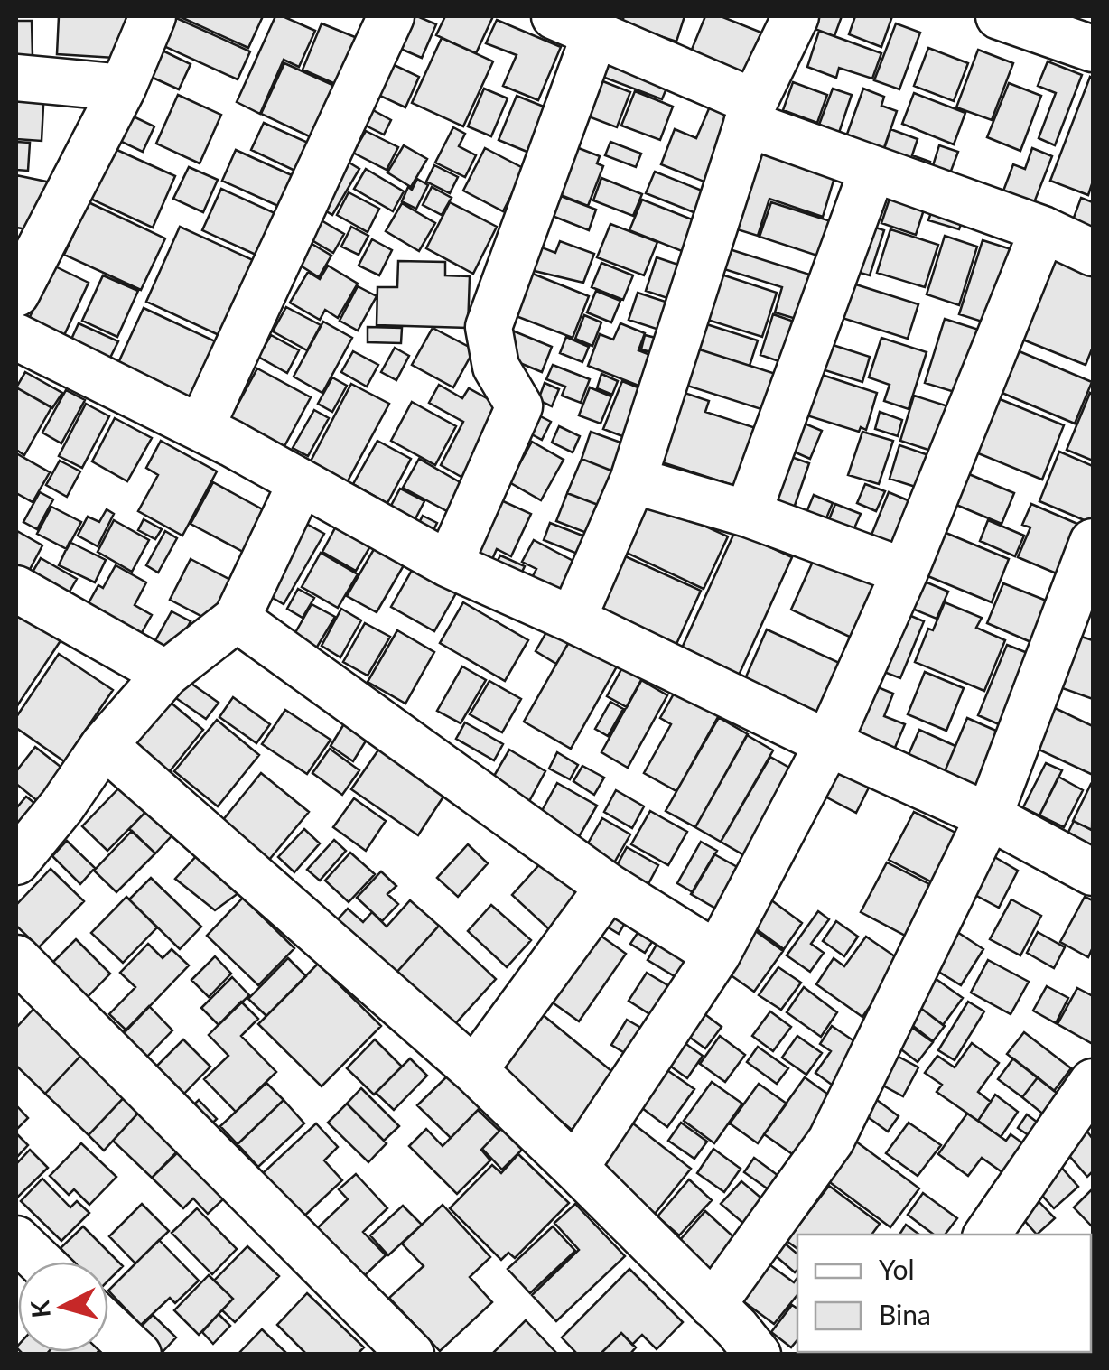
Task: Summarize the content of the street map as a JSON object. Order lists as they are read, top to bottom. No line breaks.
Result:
{"legend":["Yol","Bina"],"north":"left"}
